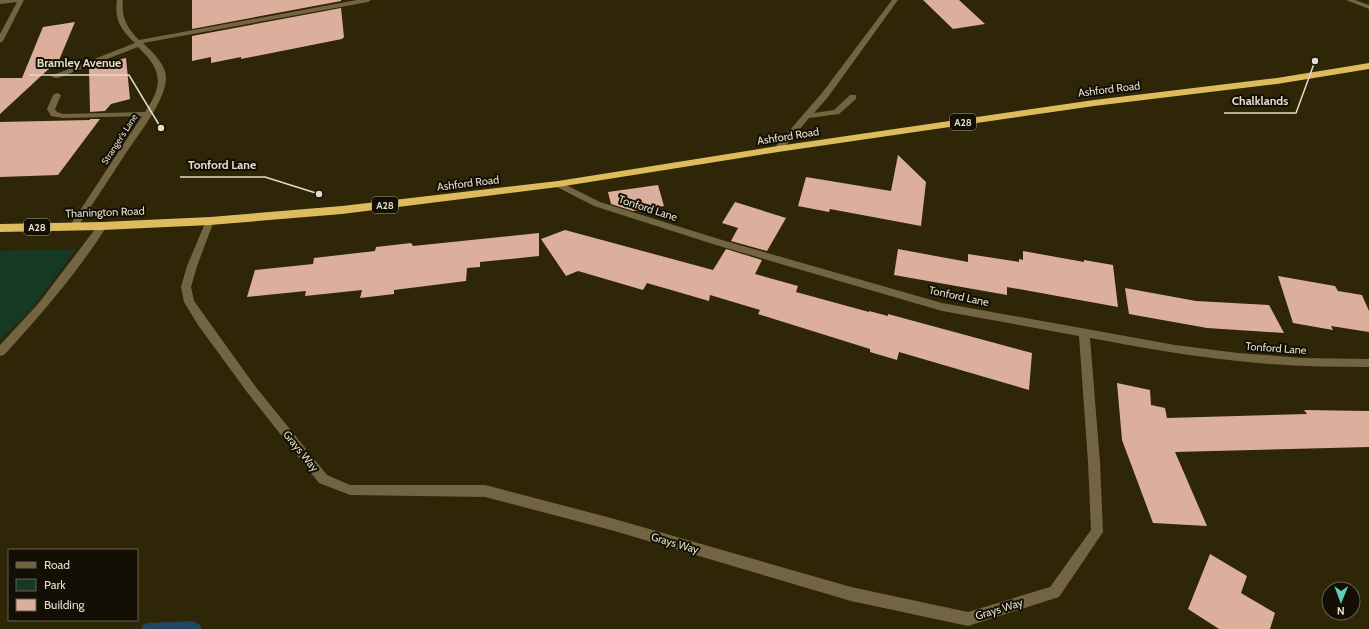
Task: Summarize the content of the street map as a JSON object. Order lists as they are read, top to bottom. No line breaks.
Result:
{"streets":{"highway":["Ashford Road","A28","Thanington Road"],"street":["Stranger's Lane","Tonford Lane","Grays Way"]},"crossings":[["Ashford Road","Tonford Lane"],["Ashford Road","Thanington Road"],["Ashford Road","Grays Way"],["Stranger's Lane","Thanington Road"],["Tonford Lane","Grays Way"],["Thanington Road","Grays Way"]],"places":["Chalklands","Bramley Avenue","Tonford Lane"],"legend":["Road","Park","Building"],"north":"bottom"}
